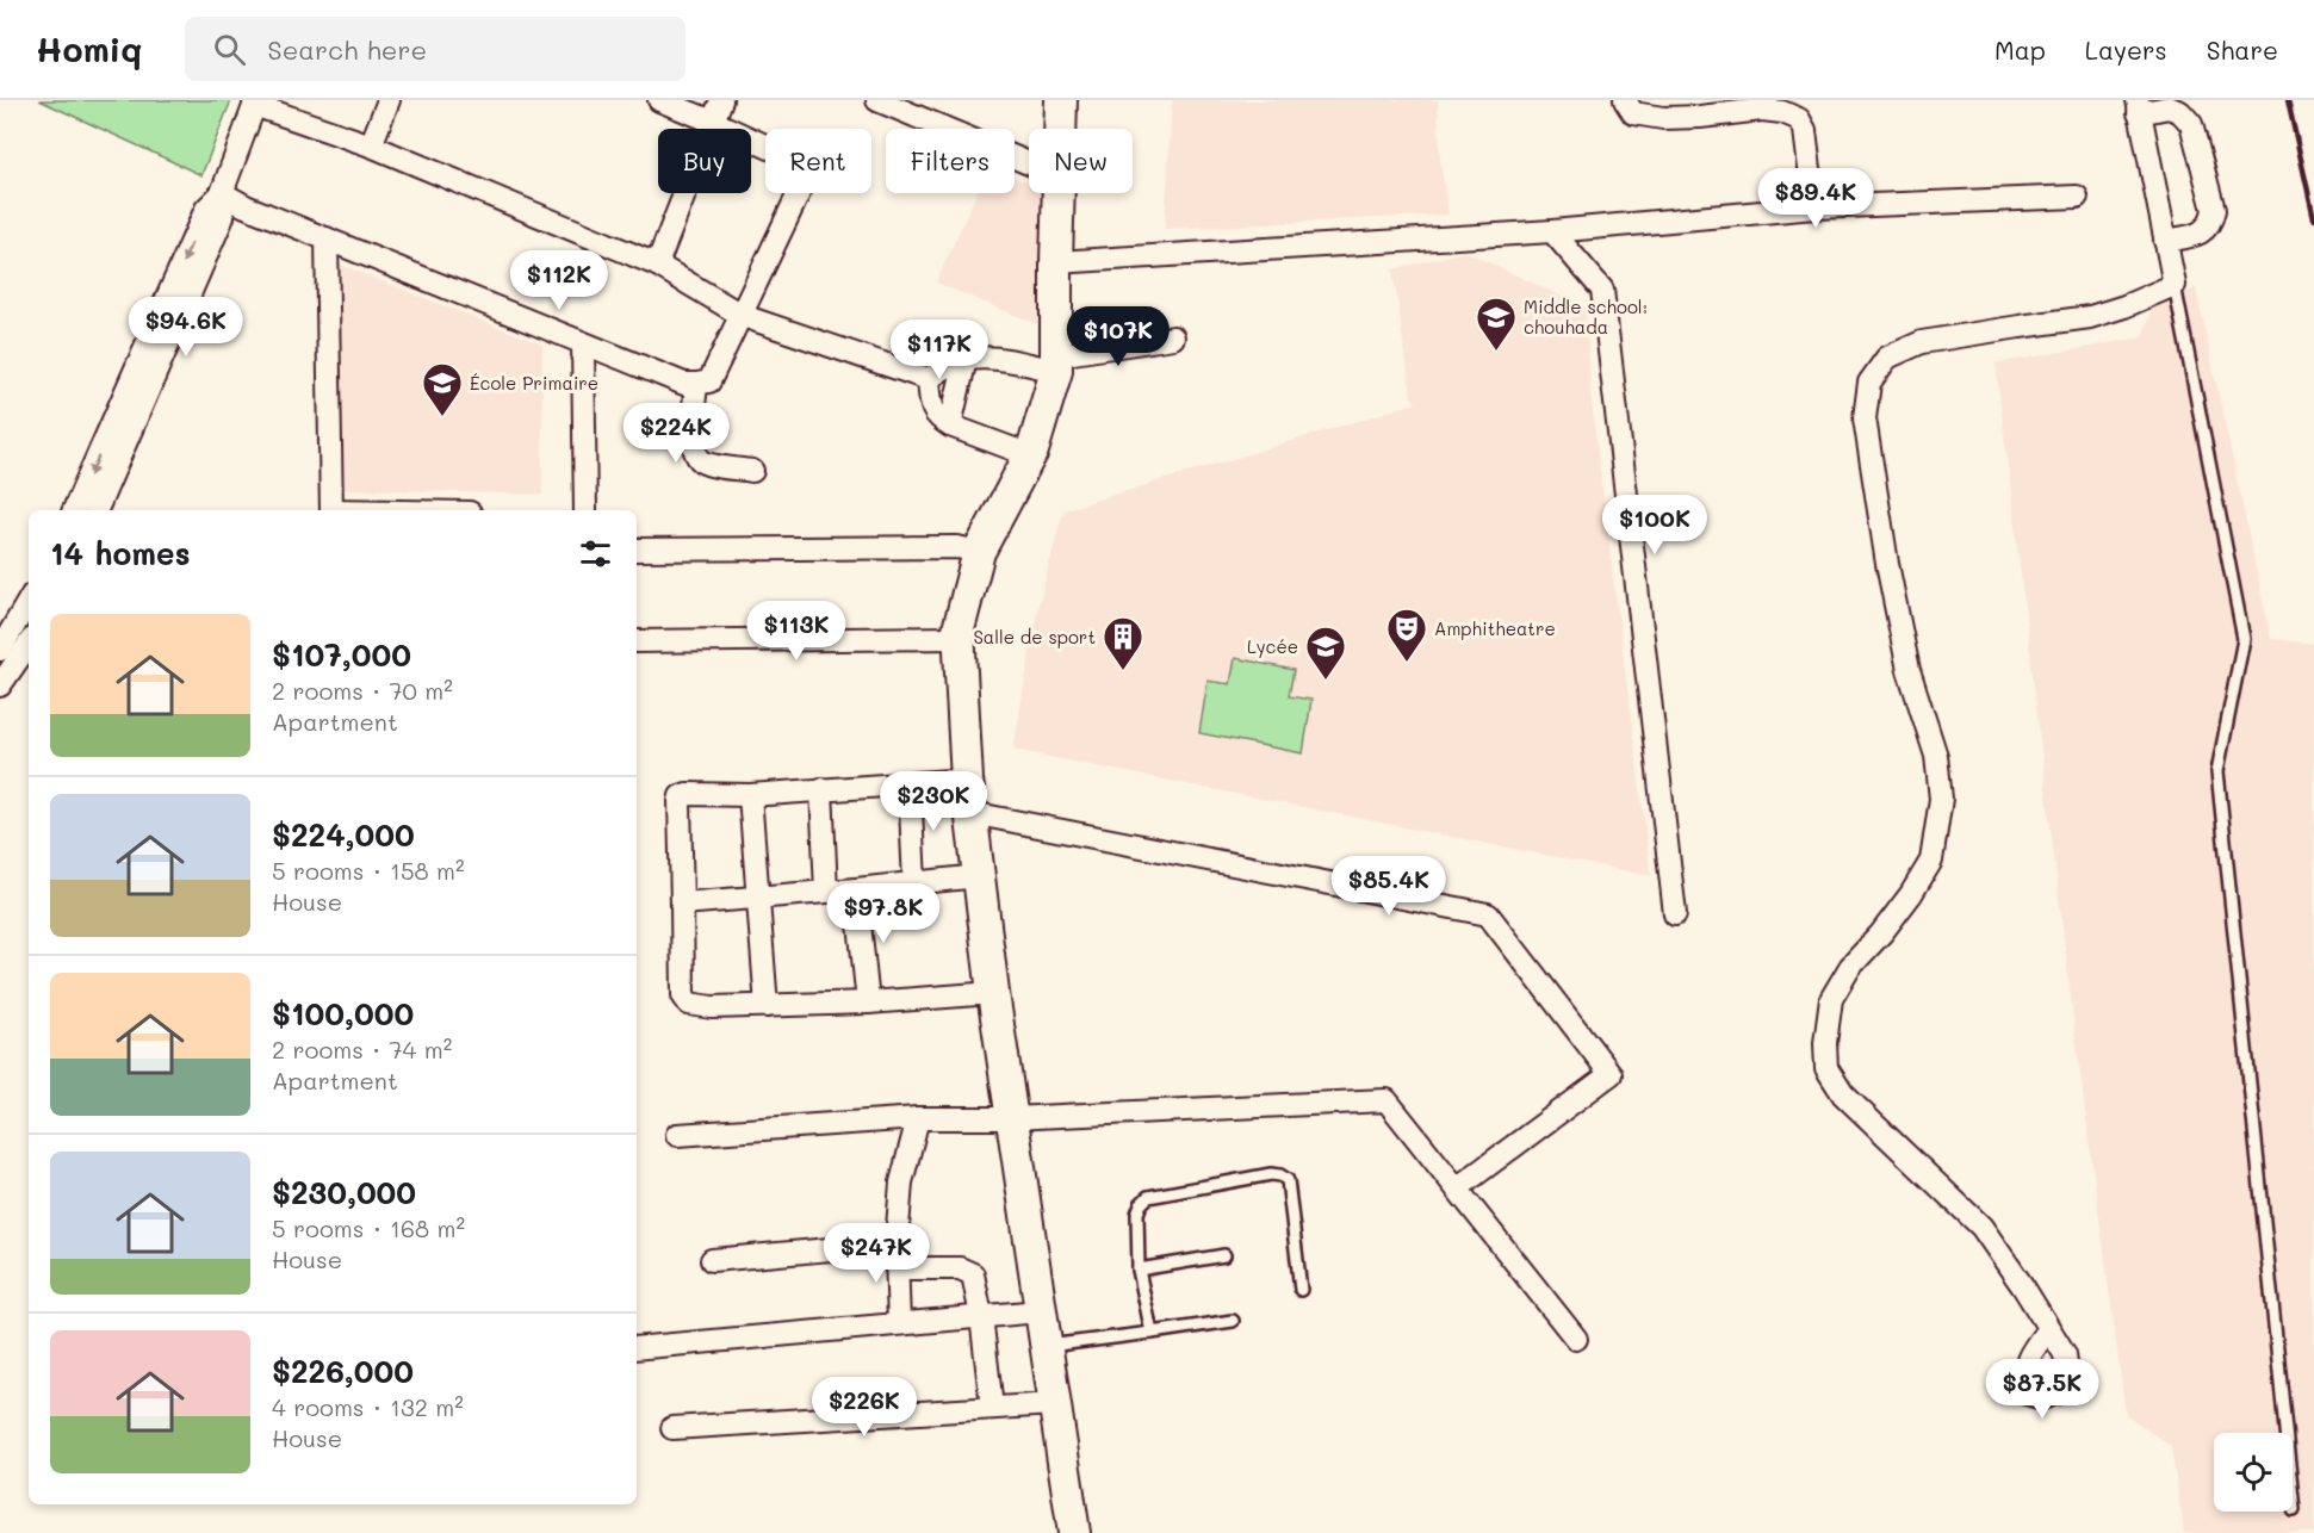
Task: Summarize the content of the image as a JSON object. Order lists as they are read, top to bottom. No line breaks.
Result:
{"places":{"school or university":["Middle school: chouhada","École Primaire","Lycée"],"theatre":["Amphitheatre"],"building":["Salle de sport"]},"page":{"header":"Homiq","search":"Search here","nav":["Map","Layers","Share"],"chip":["Buy","Rent","Filters","New"],"price":["$89.4K","$112K","$94.6K","$107K","$117K","$224K","$100K","$113K","$230K","$85.4K","$97.8K","$247K","$87.5K","$226K"],"heading":"14 homes","list":[{"name":"$107,000","note":"2 rooms · 70 m² · Apartment"},{"name":"$224,000","note":"5 rooms · 158 m² · House"},{"name":"$100,000","note":"2 rooms · 74 m² · Apartment"},{"name":"$230,000","note":"5 rooms · 168 m² · House"},{"name":"$226,000","note":"4 rooms · 132 m² · House"}]}}
